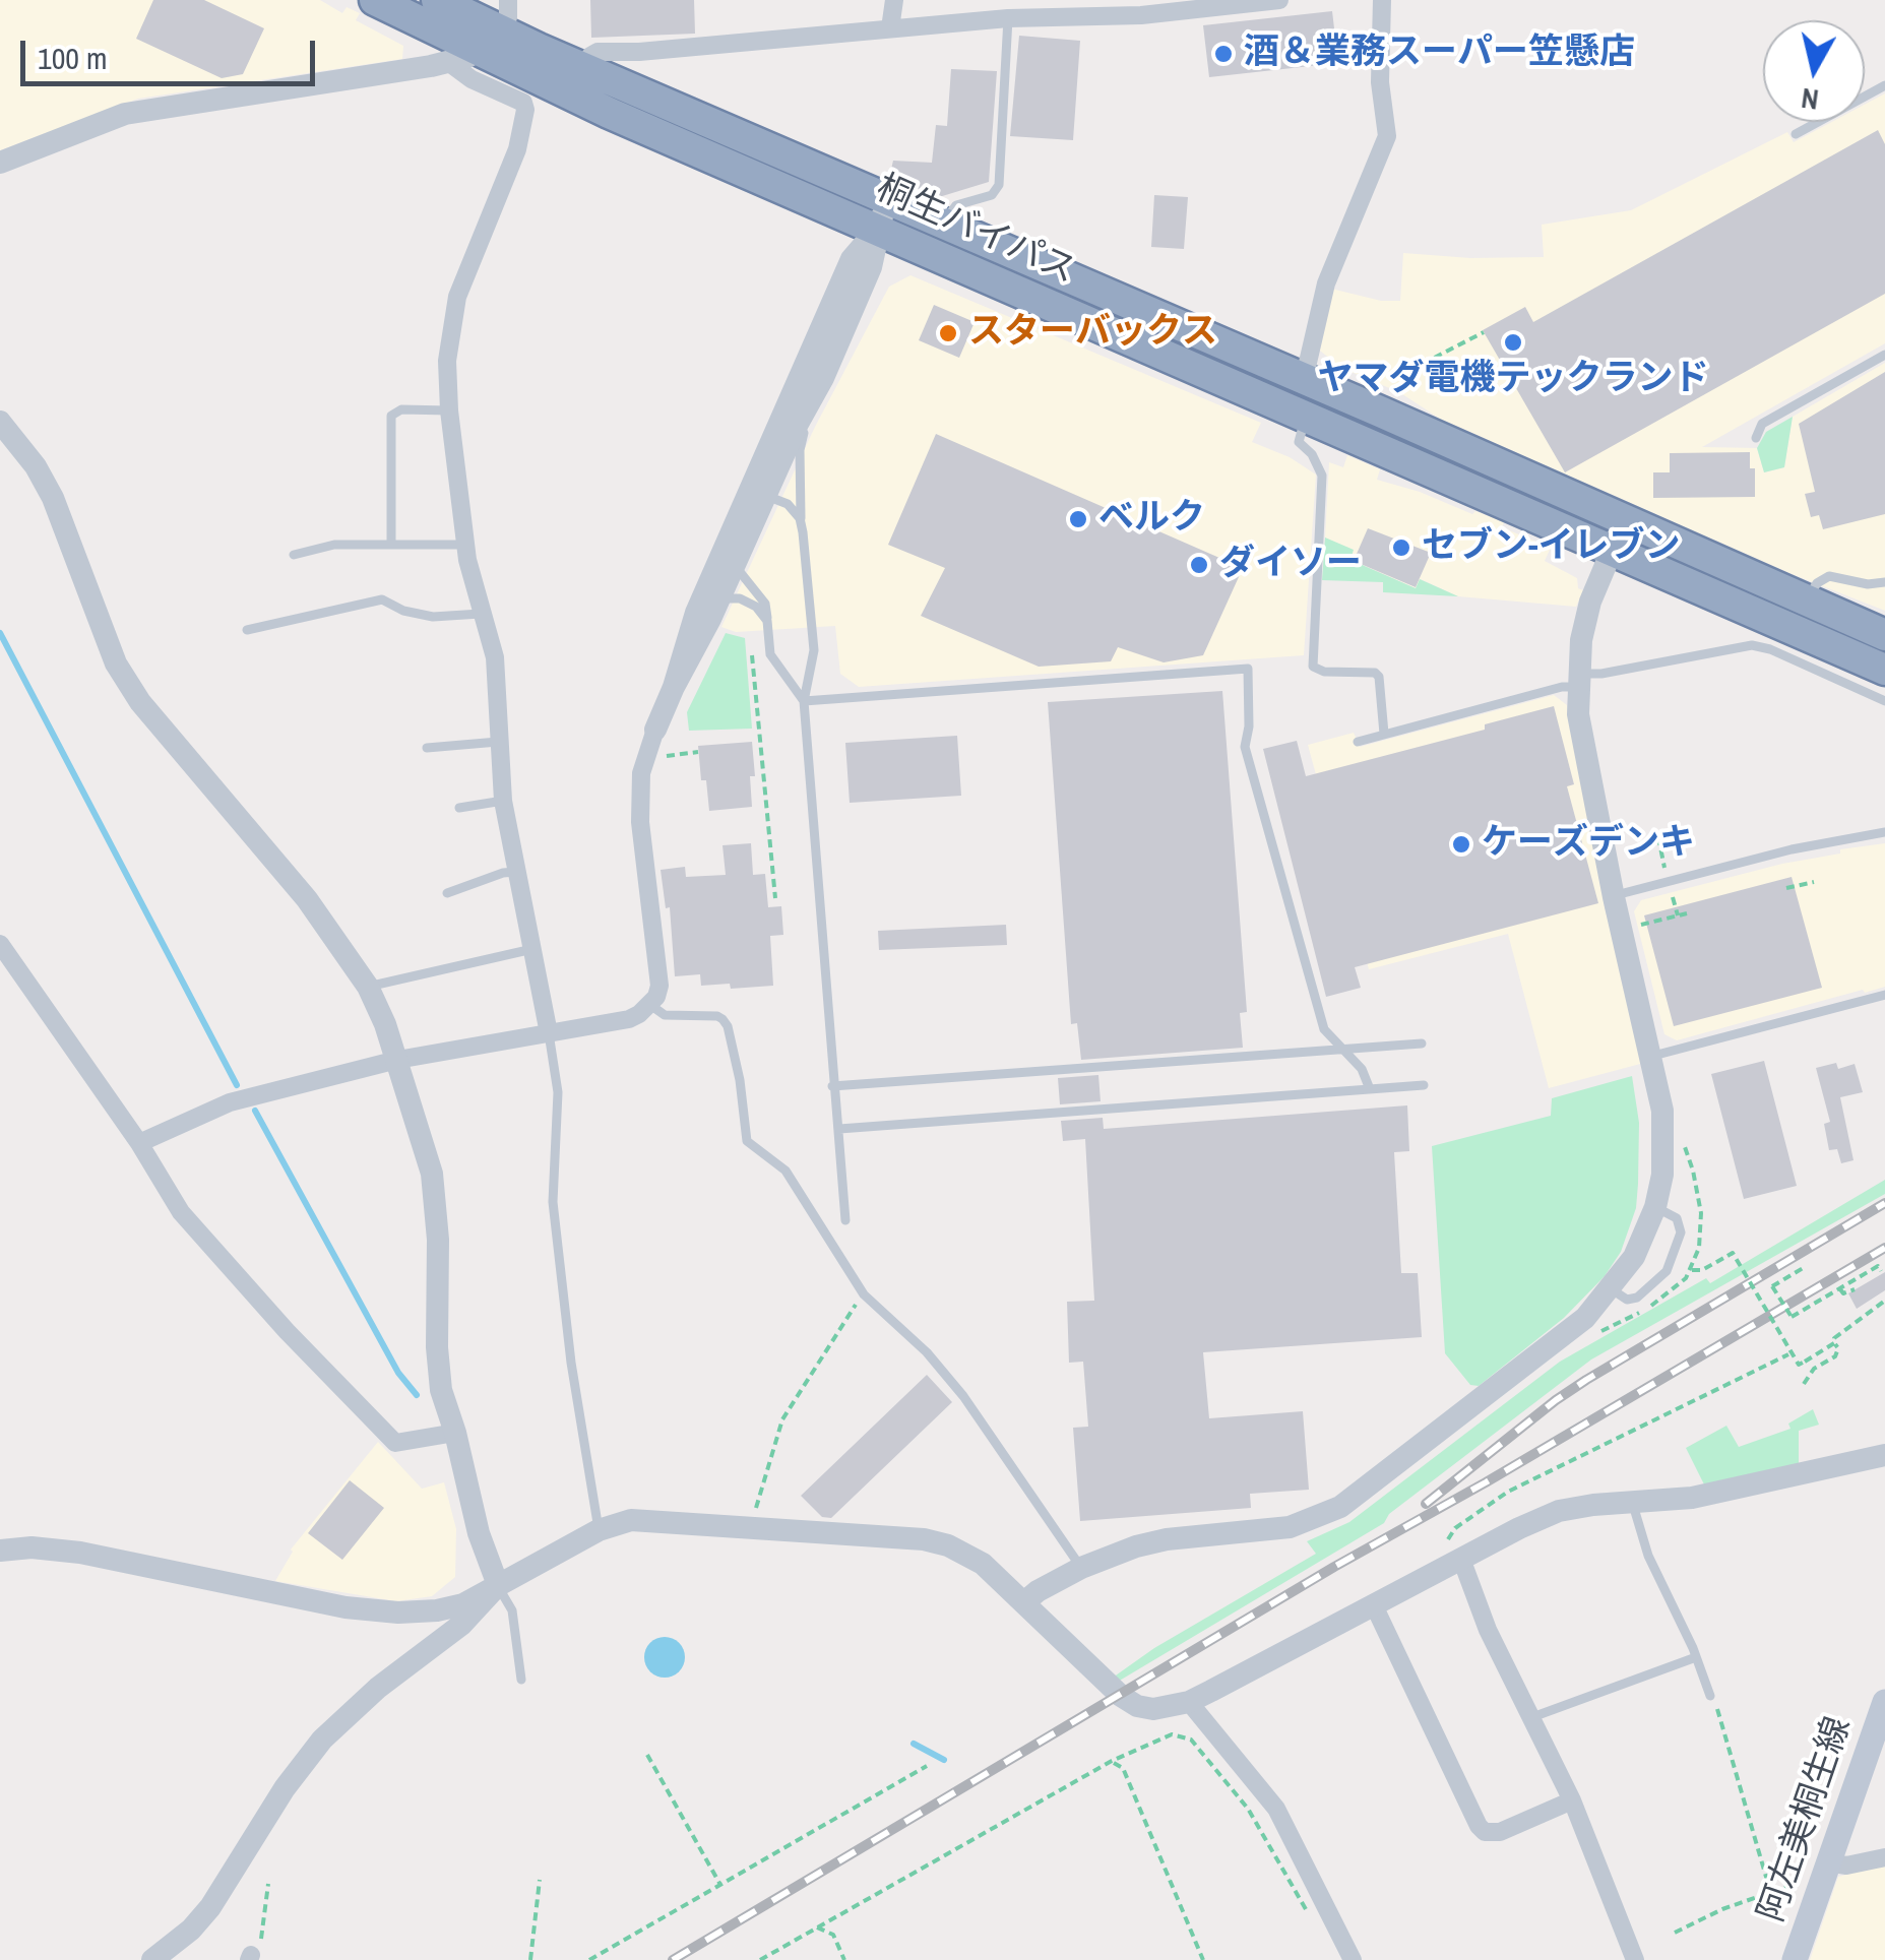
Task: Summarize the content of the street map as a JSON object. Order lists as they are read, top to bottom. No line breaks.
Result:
{"streets":{"highway":["桐生バイパス"],"main road":["阿左美桐生線"]},"places":["酒＆業務スーパー笠懸店","スターバックス","ヤマダ電機テックランド","ベルク","セブン-イレブン","ダイソー","ケーズデンキ"],"scale_bar":"100 m","north":"bottom"}
